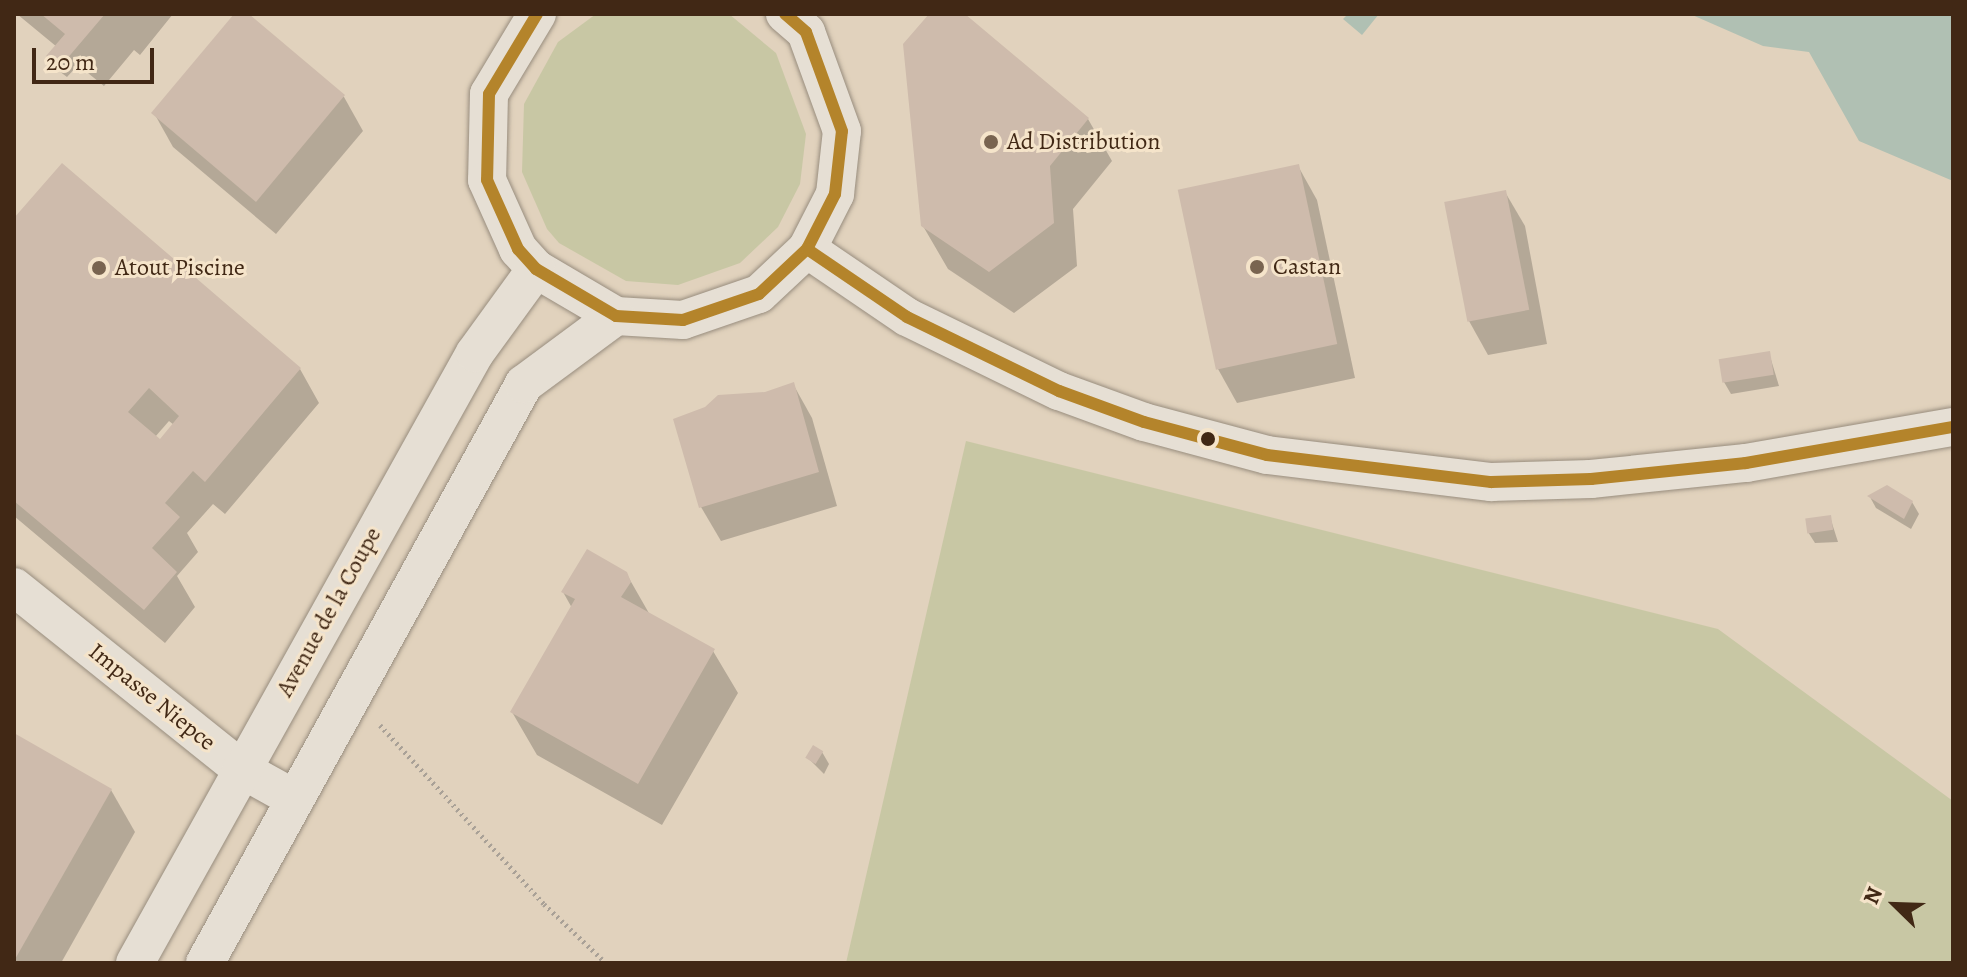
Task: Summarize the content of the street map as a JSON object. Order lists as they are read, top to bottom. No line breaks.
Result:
{"streets":{"street":["Avenue de la Coupe","Impasse Niepce"]},"crossings":[["Avenue de la Coupe","Impasse Niepce"]],"places":["Ad Distribution","Castan","Atout Piscine"],"scale_bar":"20 m","north":"top left"}
